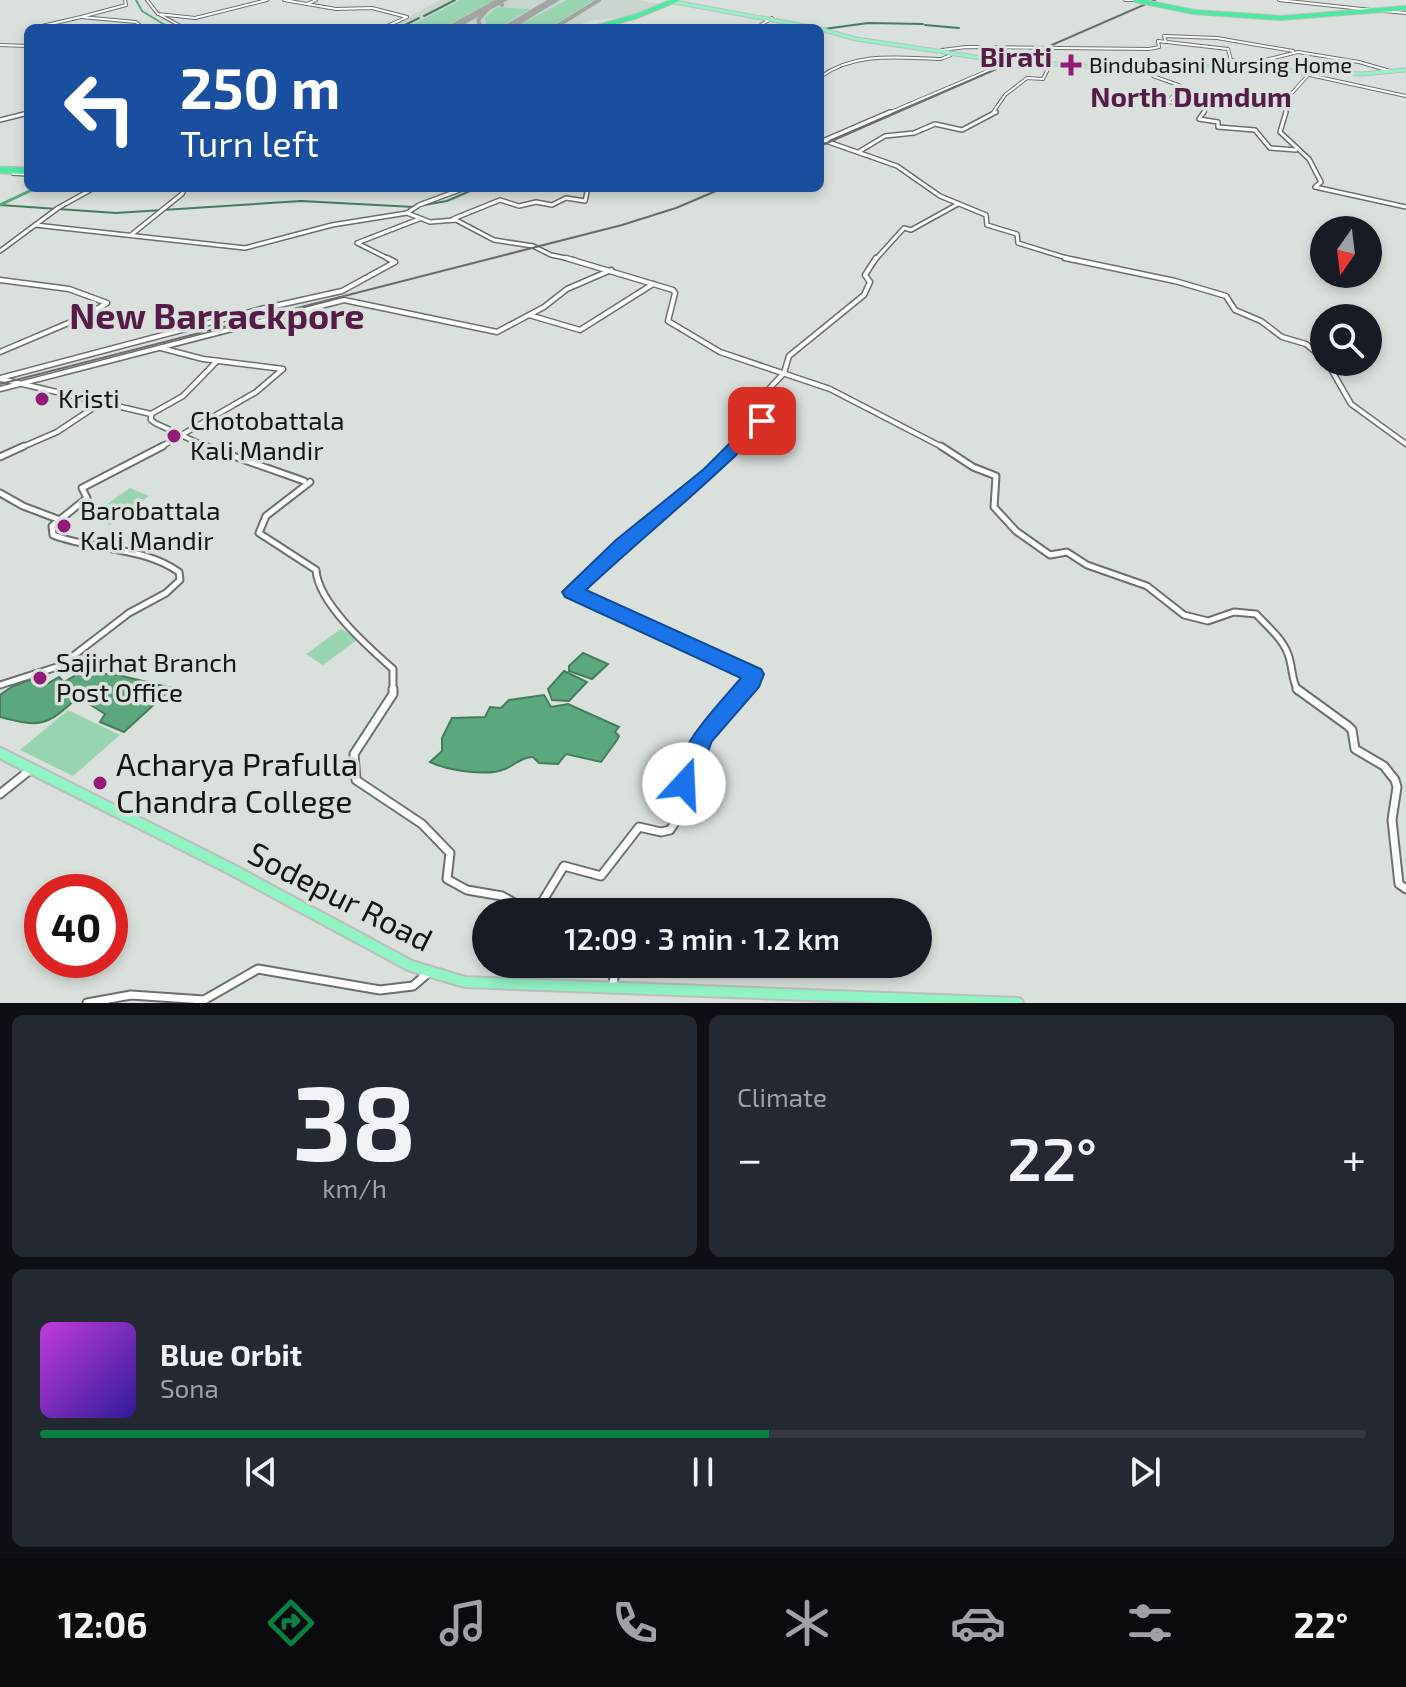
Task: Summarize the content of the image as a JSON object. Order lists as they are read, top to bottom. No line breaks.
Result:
{"streets":{"main road":["Sodepur Road"]},"districts":["Birati","North Dumdum","New Barrackpore"],"places":{"health":["Bindubasini Nursing Home"],"other":["Kristi","Chotobattala Kali Mandir","Barobattala Kali Mandir","Sajirhat Branch Post Office","Acharya Prafulla Chandra College"]},"north":"bottom","page":{"turn":["250 m","Turn left"],"limit":"40","trip":"12:09 · 3 min · 1.2 km","tile":[["38","km/h"],"Climate"],"heat":["−","22°","+"],"song":["Blue Orbit","Sona"],"tabs":["12:06","22°"]}}
